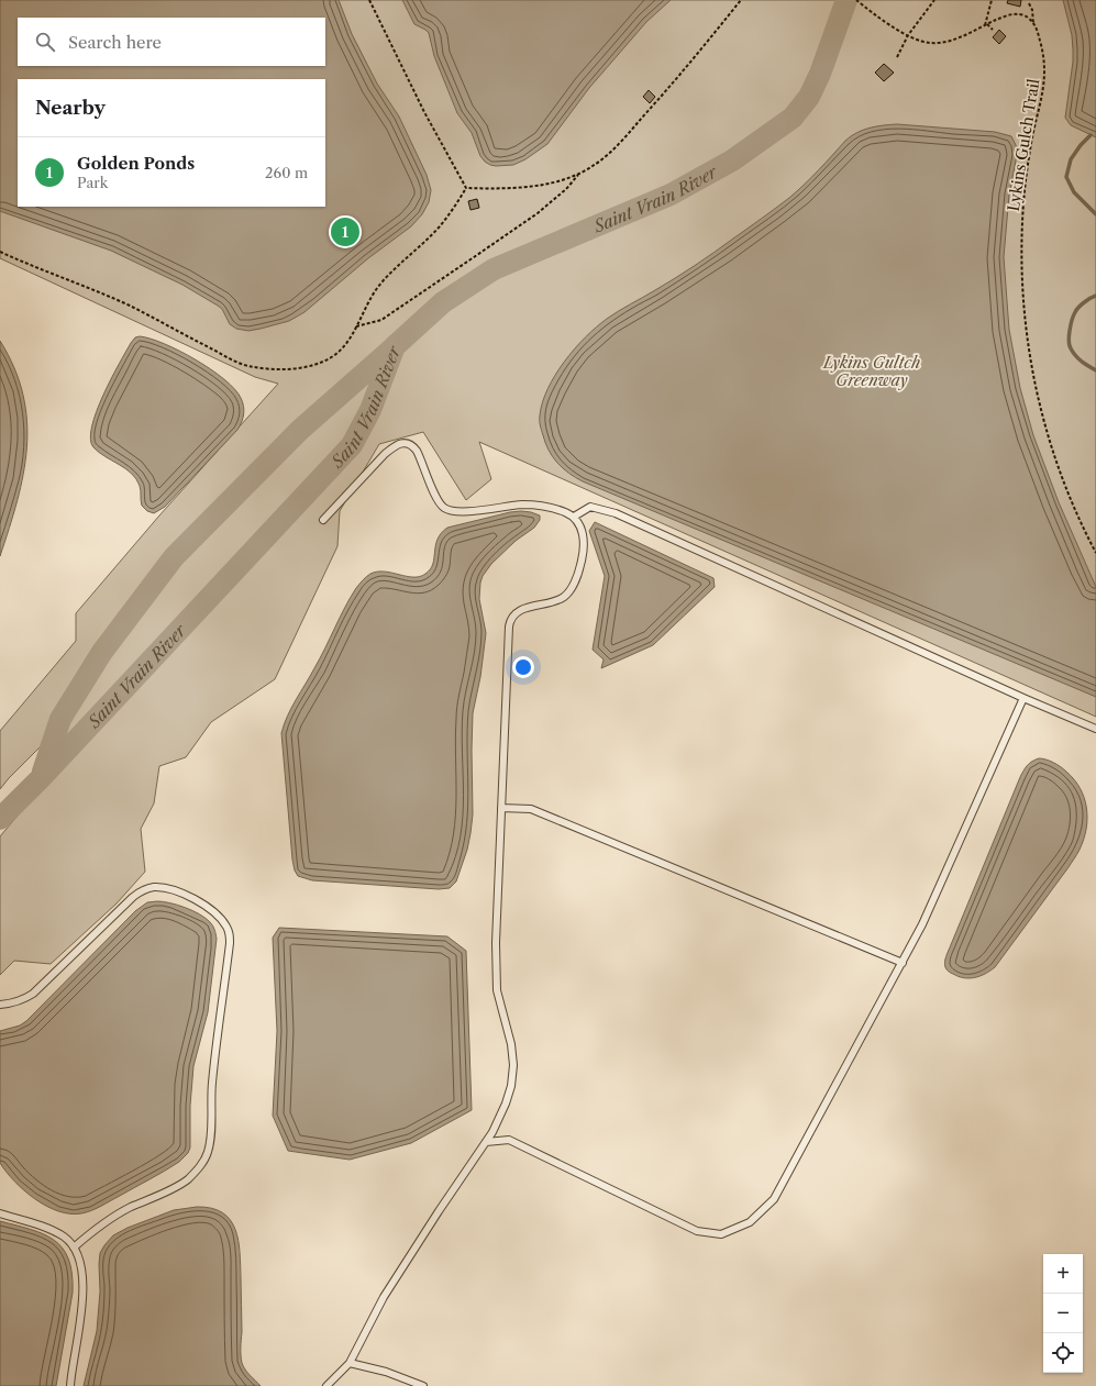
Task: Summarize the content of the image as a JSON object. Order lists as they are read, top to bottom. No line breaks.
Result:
{"streets":{"path":["Lykins Gulch Trail"]},"water":["Saint Vrain River"],"parks":["Lykins Gultch Greenway"],"page":{"search":"Search here","heading":"Nearby","list":[{"mark":"1","name":"Golden Ponds","note":"Park","value":"260 m"}],"pins":"1","map_buttons":["+","−"]}}
